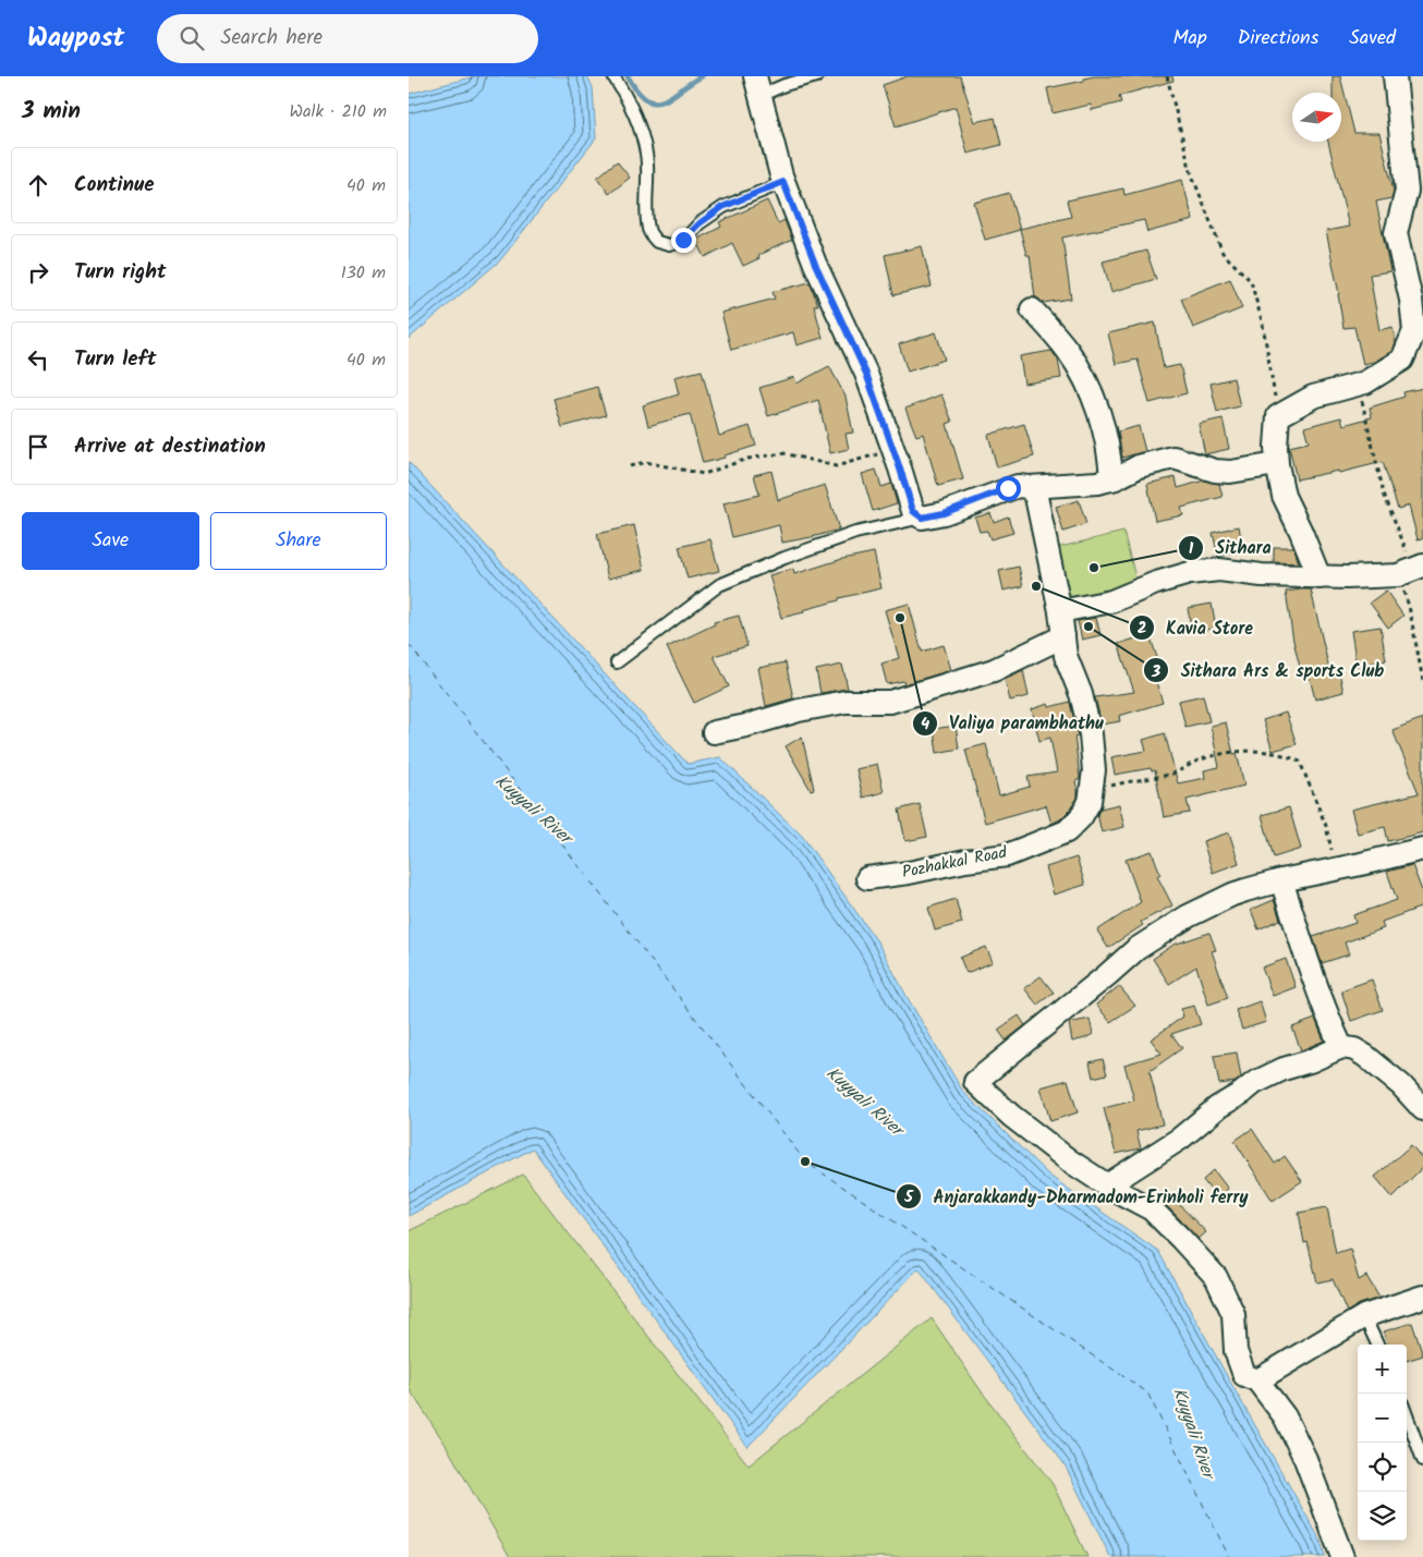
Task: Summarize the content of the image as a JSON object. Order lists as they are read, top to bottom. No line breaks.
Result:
{"streets":{"street":["Pozhakkal Road"]},"water":["Kuyyali River"],"places":["Sithara","Kavia Store","Valiya parambhathu","Sithara Ars & sports Club","Anjarakkandy-Dharmadom-Erinholi ferry"],"north":"right","page":{"header":"Waypost","search":"Search here","nav":["Map","Directions","Saved"],"heading":["3 min","Walk · 210 m"],"list":[["Continue","40 m"],["Turn right","130 m"],["Turn left","40 m"],"Arrive at destination"],"buttons":["Save","Share"],"map_buttons":["+","−"]}}
